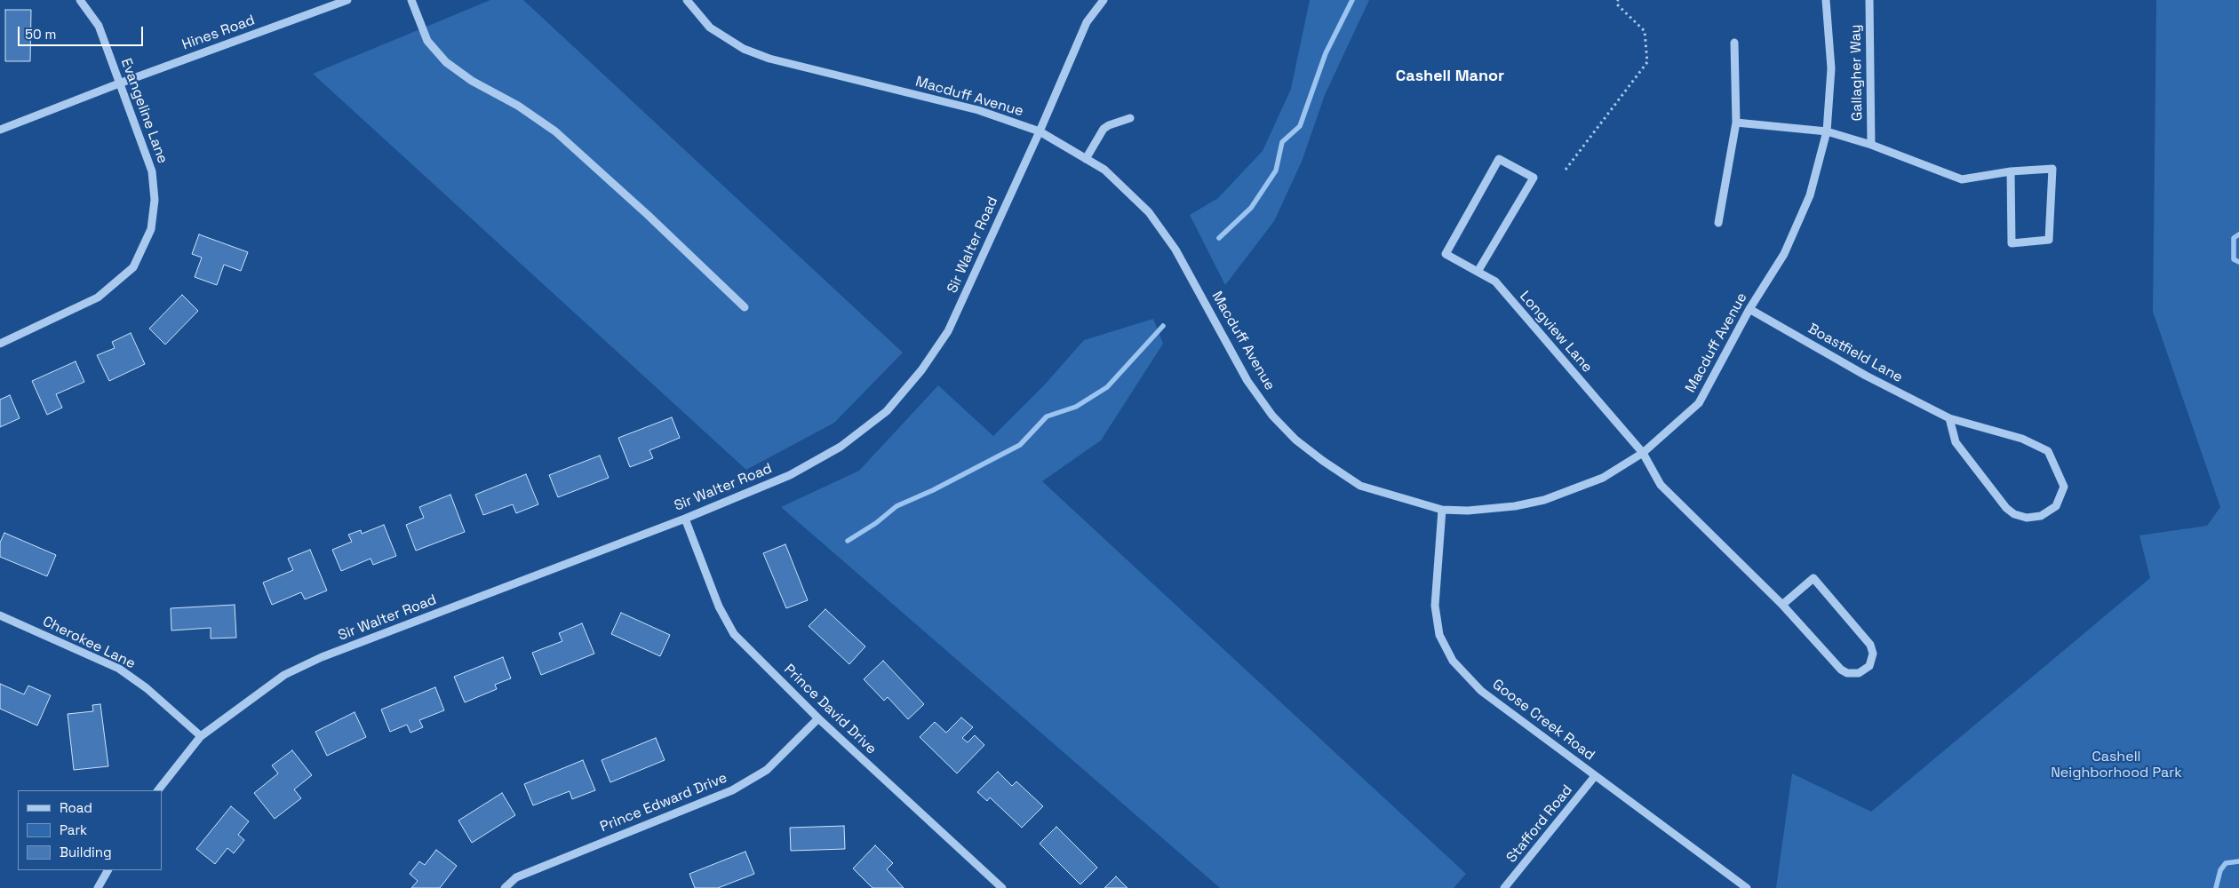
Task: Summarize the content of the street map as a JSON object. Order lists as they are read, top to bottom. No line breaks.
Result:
{"streets":{"street":["Hines Road","Gallagher Way","Macduff Avenue","Evangeline Lane","Sir Walter Road","Longview Lane","Boastfield Lane","Cherokee Lane","Prince David Drive","Goose Creek Road","Prince Edward Drive","Stafford Road"]},"crossings":[["Hines Road","Evangeline Lane"],["Gallagher Way","Macduff Avenue"],["Macduff Avenue","Sir Walter Road"],["Macduff Avenue","Longview Lane"],["Macduff Avenue","Boastfield Lane"],["Macduff Avenue","Goose Creek Road"],["Sir Walter Road","Cherokee Lane"],["Sir Walter Road","Prince David Drive"],["Prince David Drive","Prince Edward Drive"],["Goose Creek Road","Stafford Road"]],"districts":["Cashell Manor"],"parks":["Cashell Neighborhood Park"],"legend":["Road","Park","Building"],"scale_bar":"50 m"}
